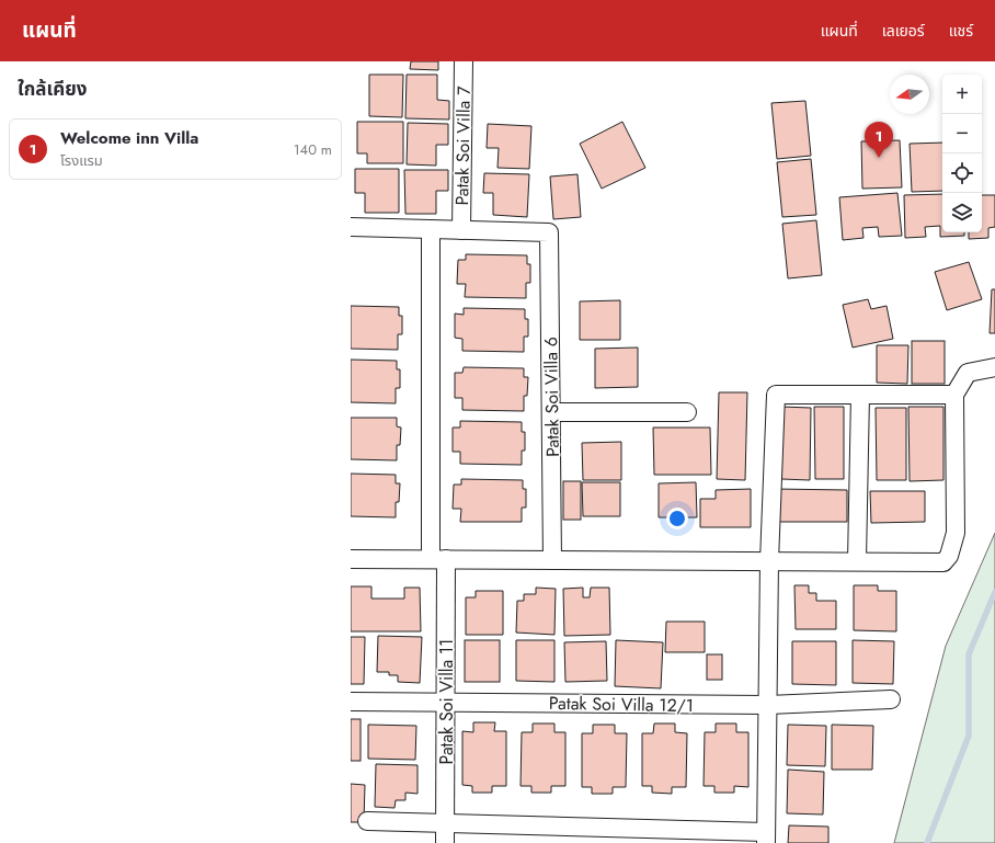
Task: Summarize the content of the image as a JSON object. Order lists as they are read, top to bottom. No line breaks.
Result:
{"streets":{"street":["Patak Soi Villa 7","Patak Soi Villa 6","Patak Soi Villa 11","Patak Soi Villa 12/1"]},"crossings":[["Patak Soi Villa 7","Patak Soi Villa 6"],["Patak Soi Villa 11","Patak Soi Villa 12/1"]],"north":"left","page":{"header":"แผนที่","nav":["แผนที่","เลเยอร์","แชร์"],"heading":"ใกล้เคียง","map_buttons":["+","−"],"list":[{"mark":"1","name":"Welcome inn Villa","note":"โรงแรม","value":"140 m"}],"pins":"1"}}
